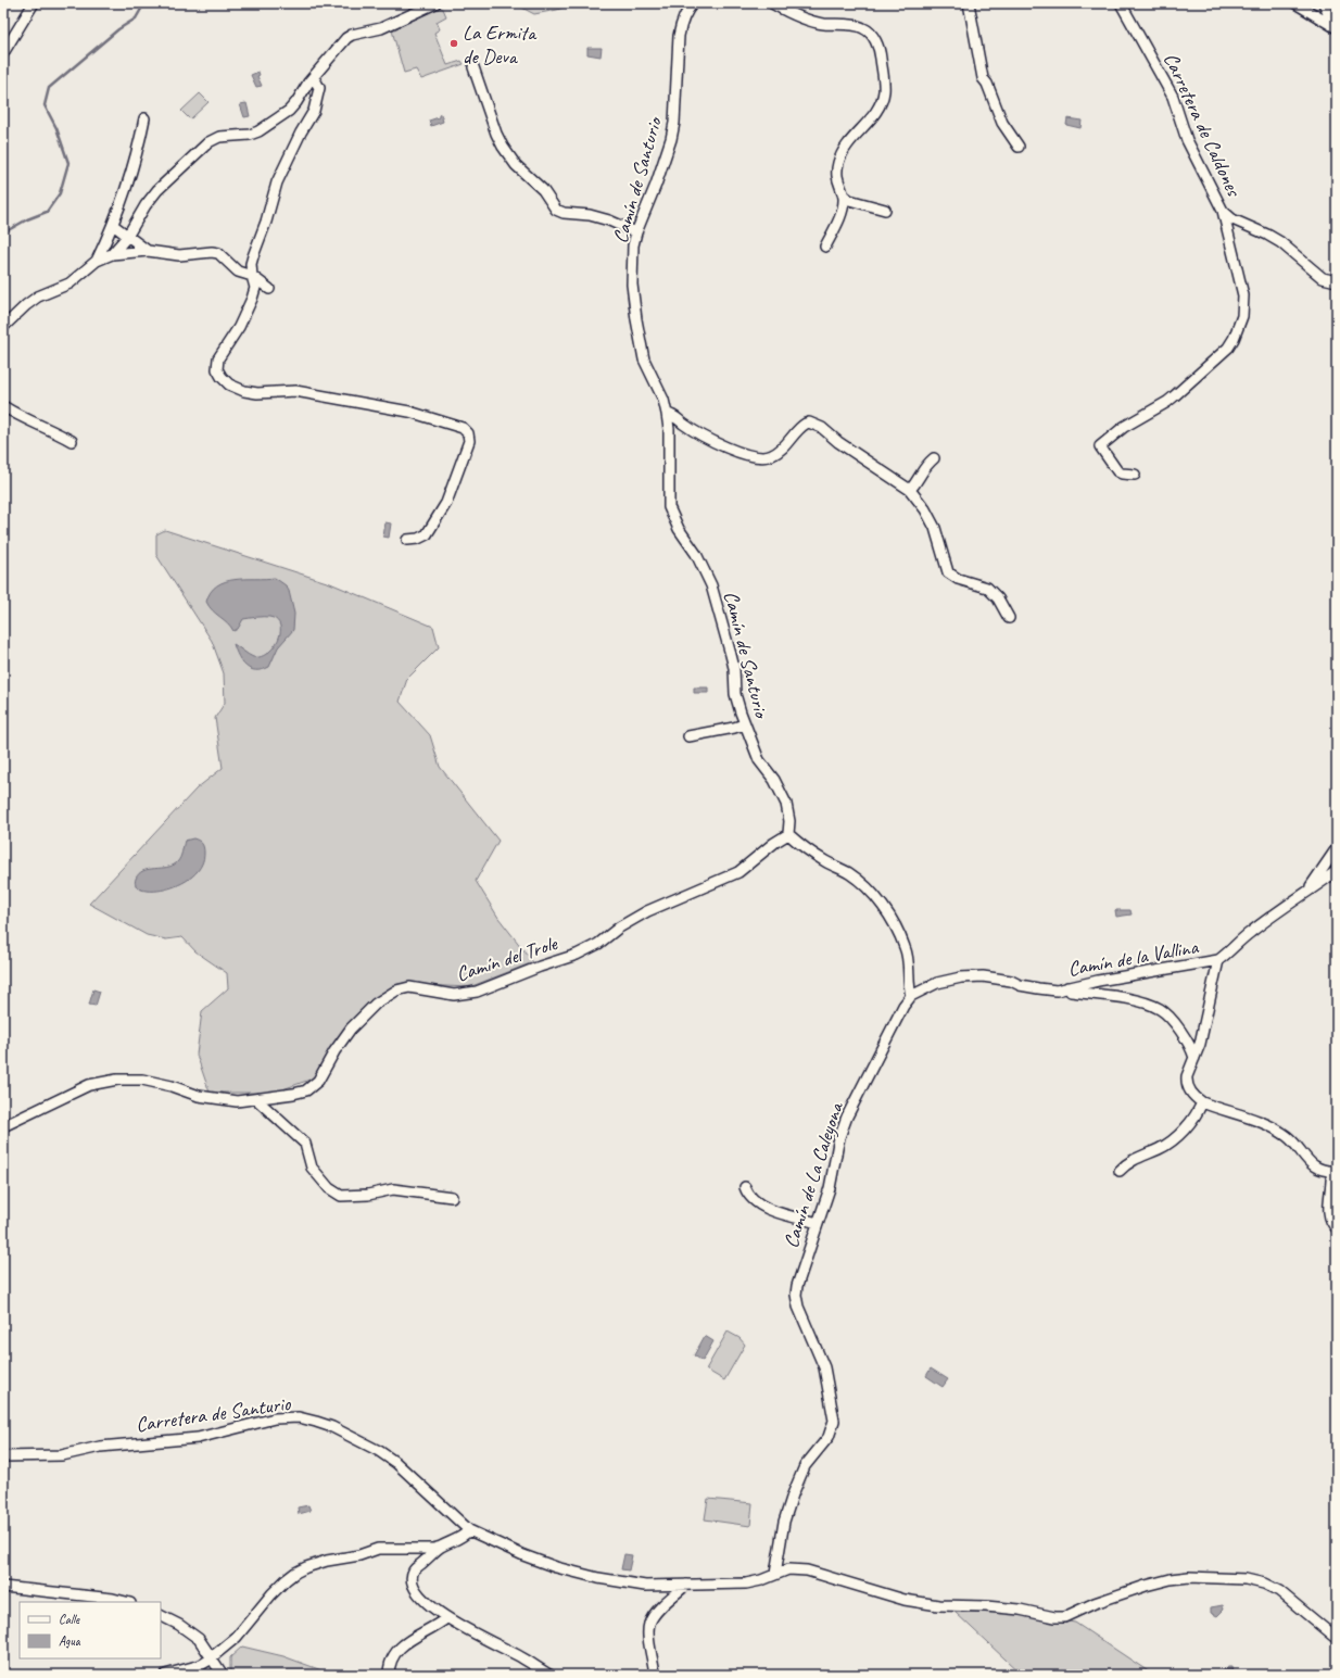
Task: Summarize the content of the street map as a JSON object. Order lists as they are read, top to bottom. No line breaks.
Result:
{"streets":{"street":["Carretera de Caldones","Camín de Santurio","Camín de la Vallina","Camín del Trole","Camín de La Caleyona","Carretera de Santurio"]},"crossings":[["Camín de Santurio","Camín del Trole"],["Camín de la Vallina","Camín de La Caleyona"],["Camín de La Caleyona","Carretera de Santurio"]],"places":["La Ermita de Deva"],"legend":["Calle","Agua"]}
